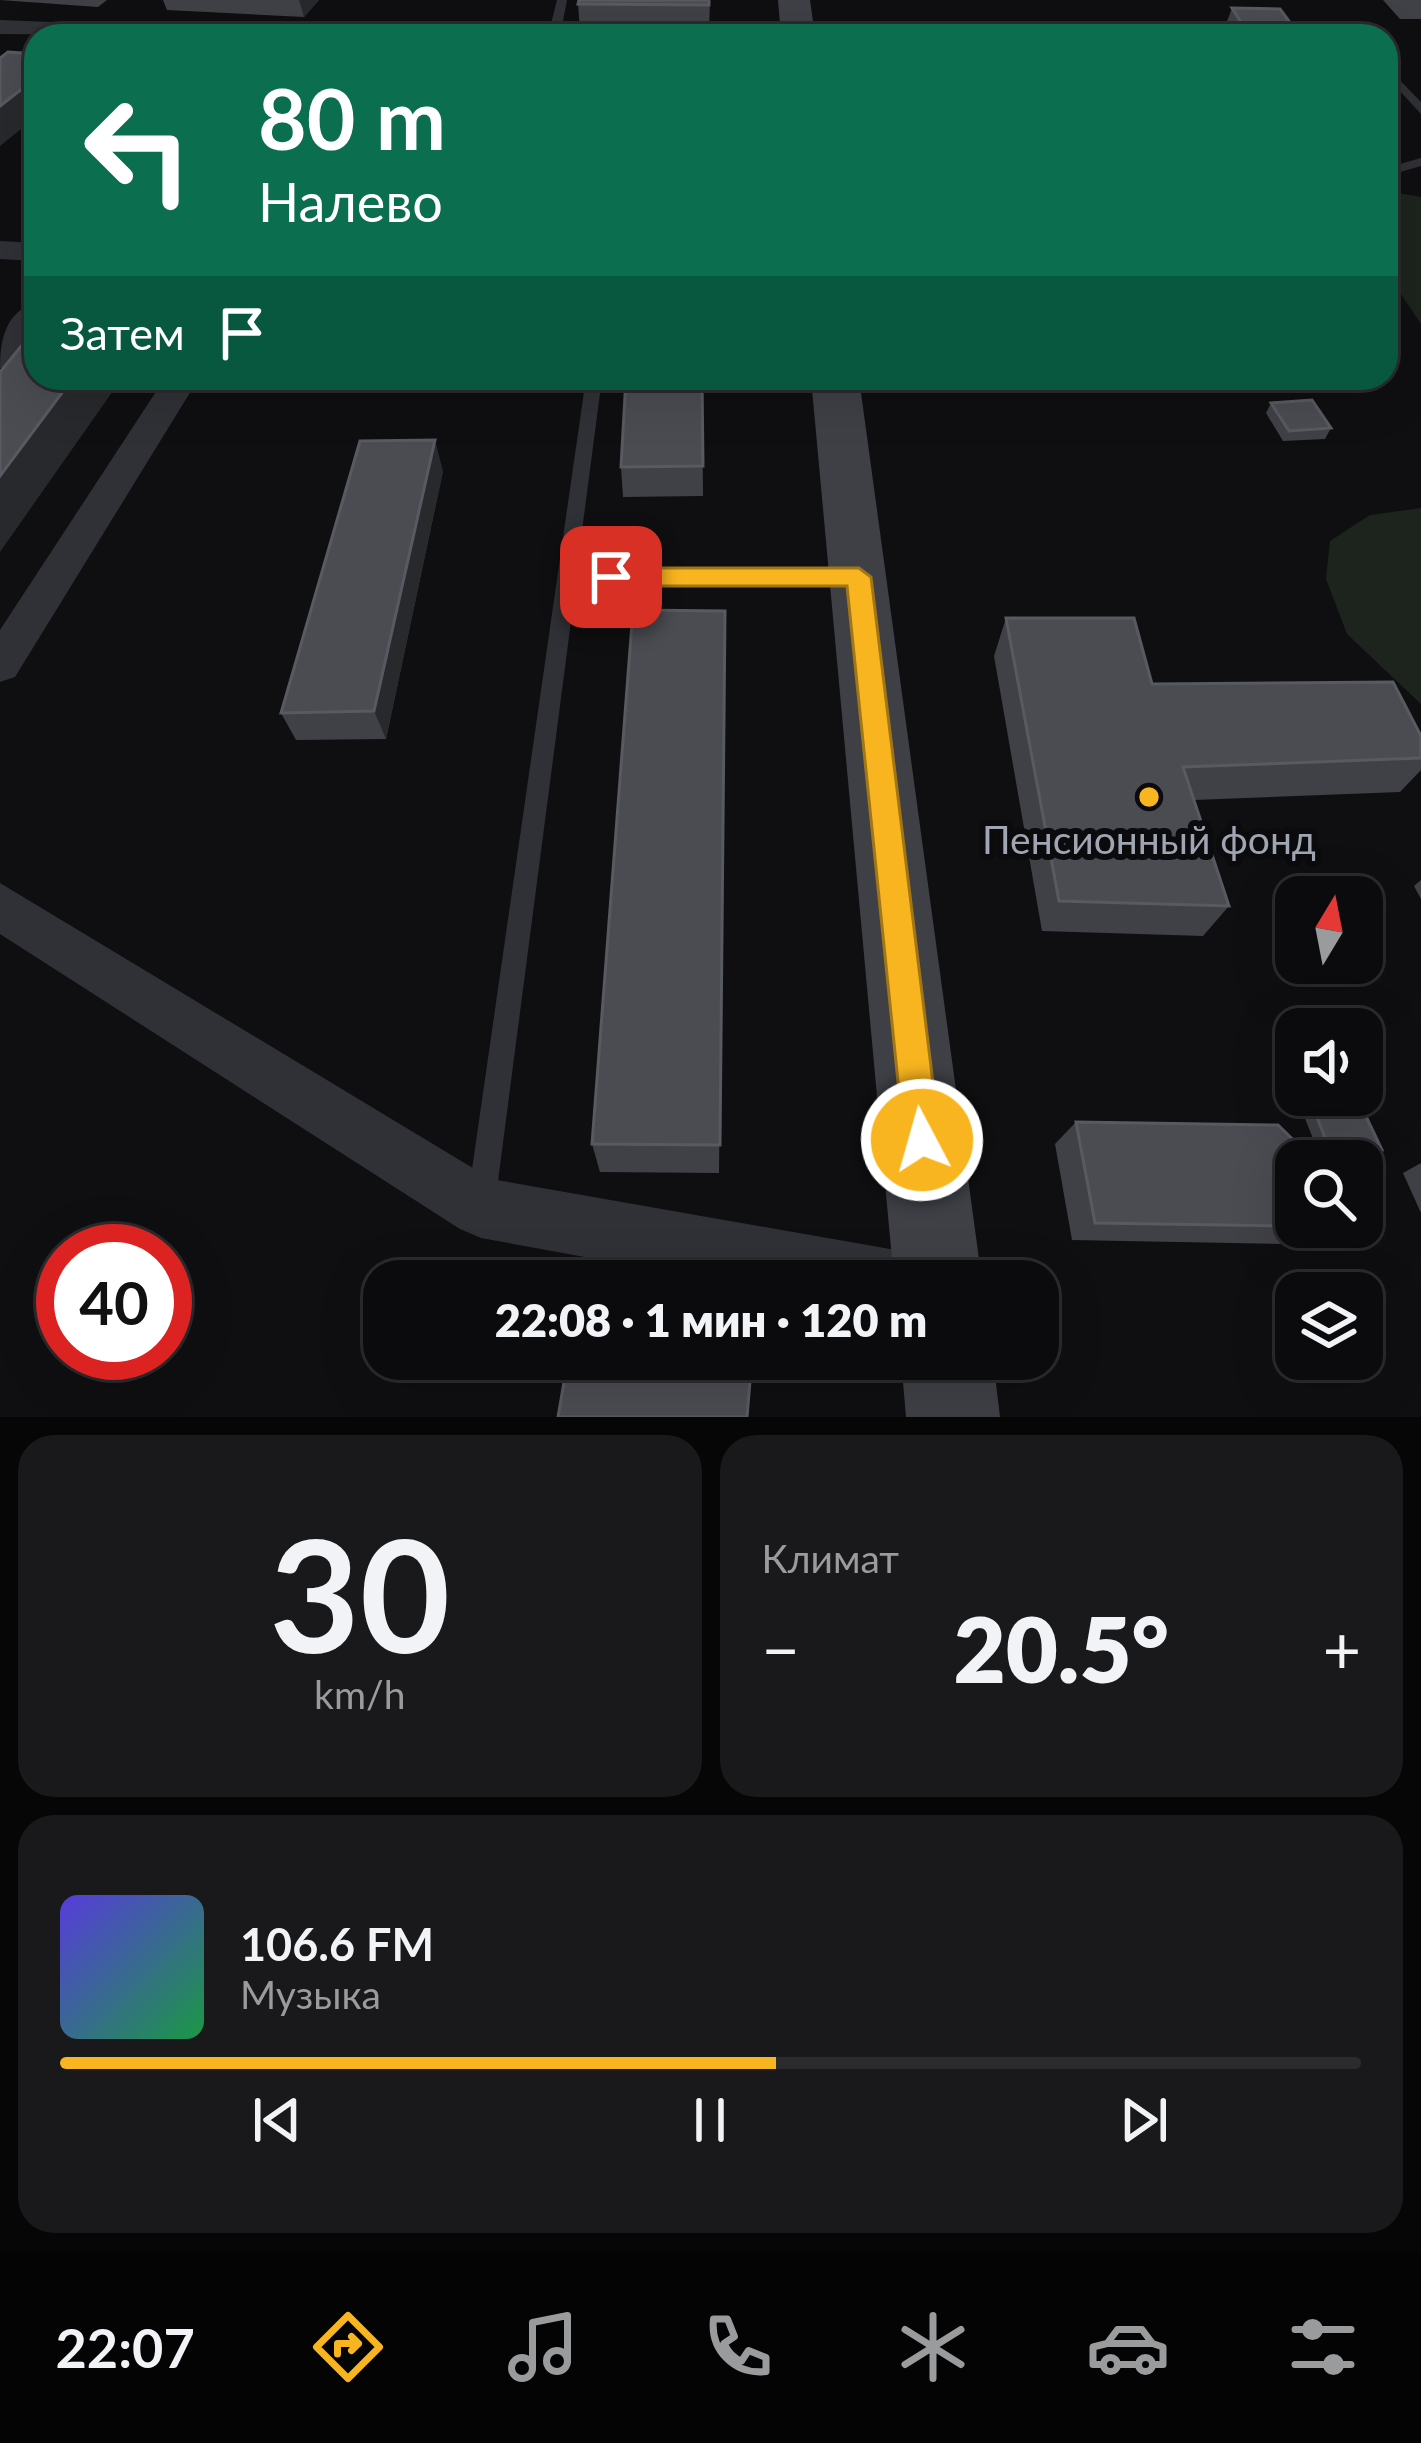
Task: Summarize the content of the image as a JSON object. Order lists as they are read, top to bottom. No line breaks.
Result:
{"places":["Пенсионный фонд"],"north":"top","page":{"turn":["80 m","Налево"],"then":"Затем","limit":"40","trip":"22:08 · 1 мин · 120 m","tile":[["30","km/h"],"Климат"],"heat":["−","20.5°","+"],"song":["106.6 FM","Музыка"],"tabs":"22:07"}}
